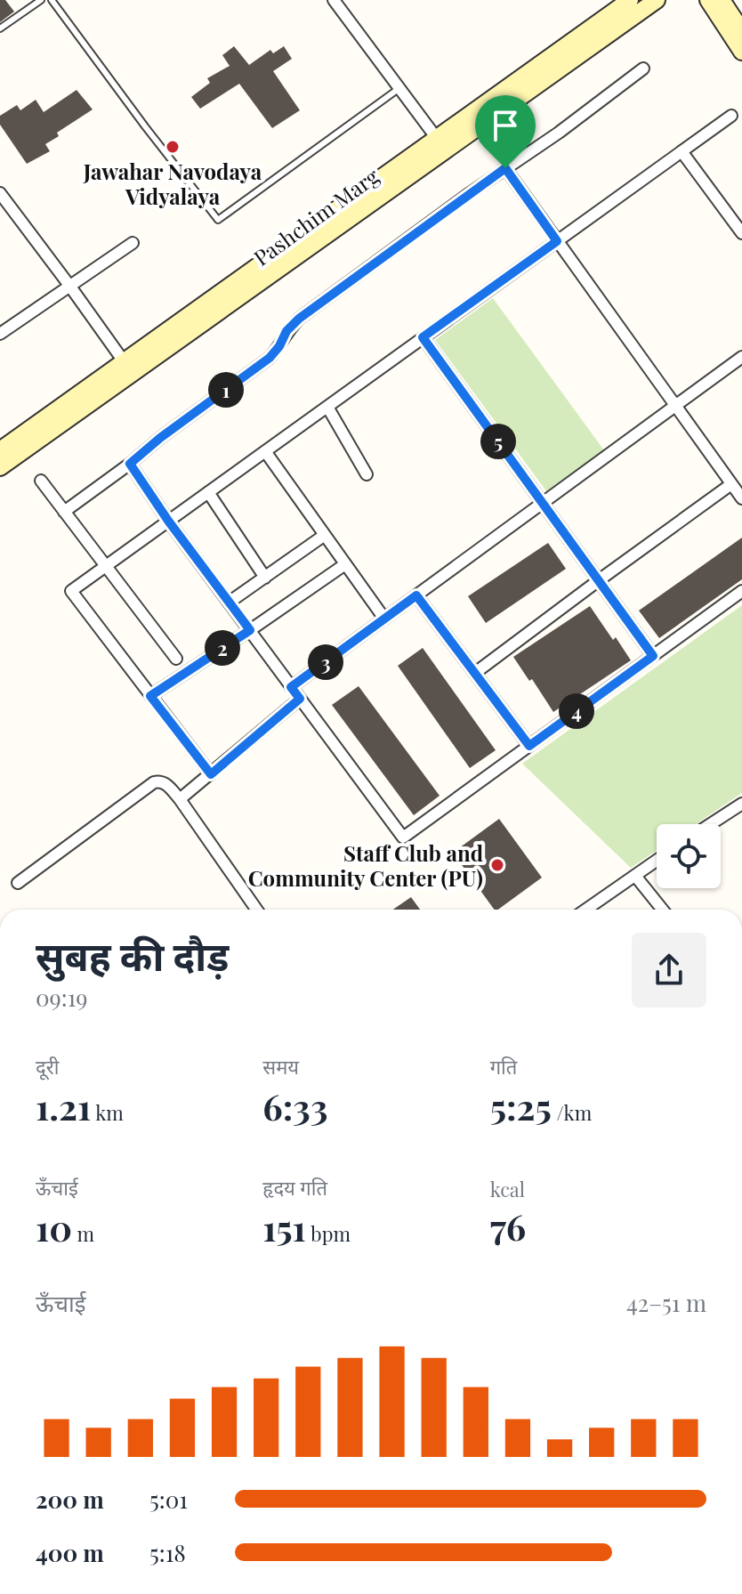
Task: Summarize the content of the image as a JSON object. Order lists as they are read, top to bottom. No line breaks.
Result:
{"streets":{"main road":["Pashchim Marg"]},"places":["Jawahar Navodaya Vidyalaya","Staff Club and Community Center (PU)"],"page":{"pins":["1","5","2","3","4"],"heading":["सुबह की दौड़","09:19"],"stats":[["दूरी","1.21 km"],["समय","6:33"],["गति","5:25 /km"],["ऊँचाई","10 m"],["हृदय गति","151 bpm"],["kcal","76"]],"chart":["ऊँचाई","42–51 m"],"list":[{"name":"200 m","note":"5:01"},{"name":"400 m","note":"5:18"}]}}
